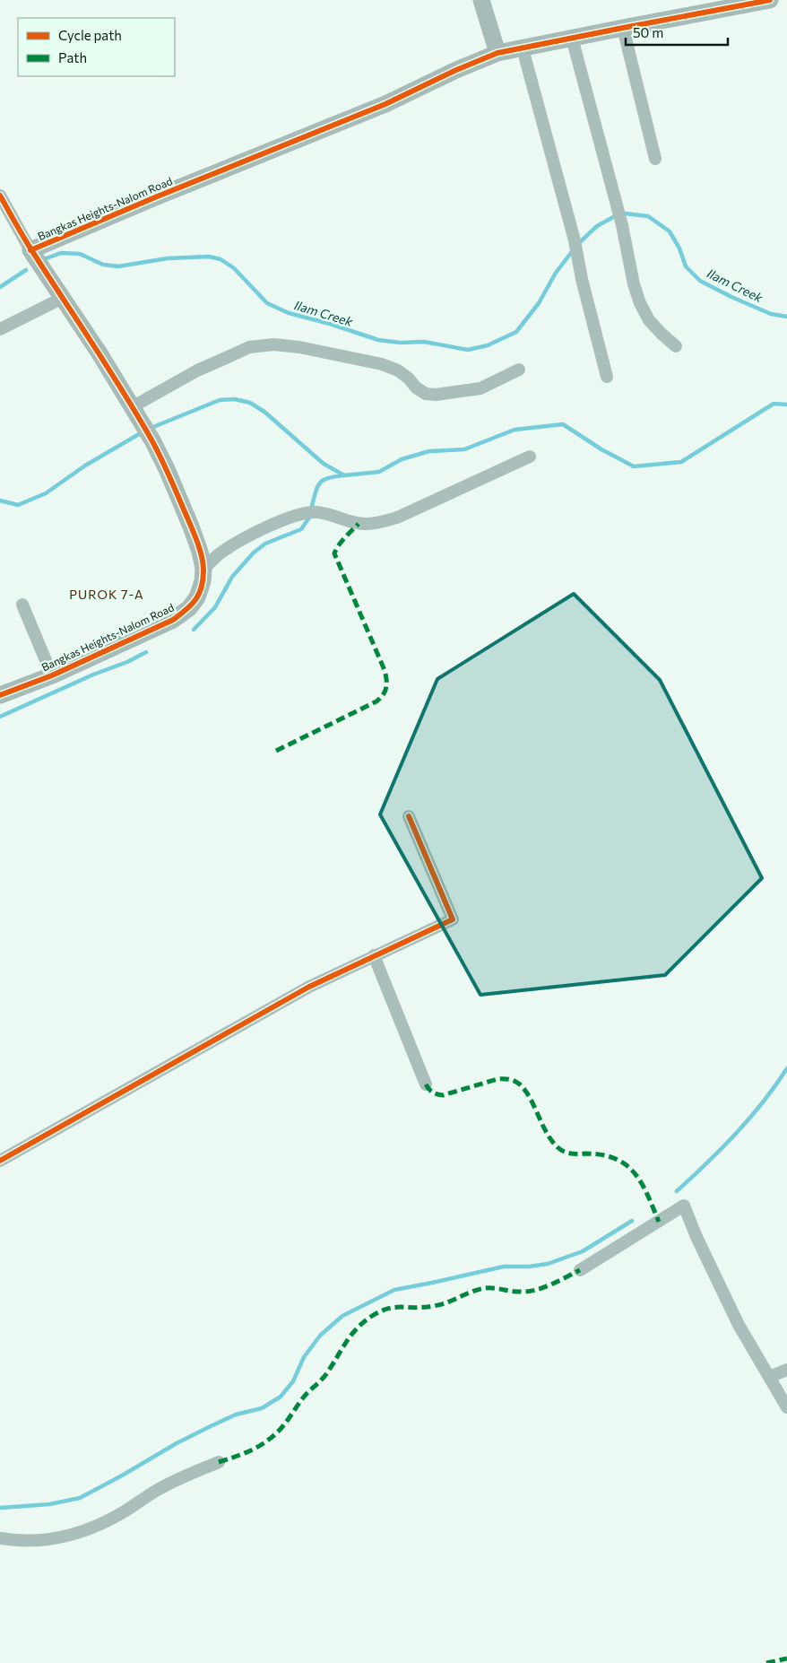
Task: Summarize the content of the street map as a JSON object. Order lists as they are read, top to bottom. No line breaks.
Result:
{"streets":{"street":["Bangkas Heights-Nalom Road"]},"districts":["PUROK 7-A"],"water":["Ilam Creek"],"legend":["Cycle path","Path"],"scale_bar":"50 m"}
